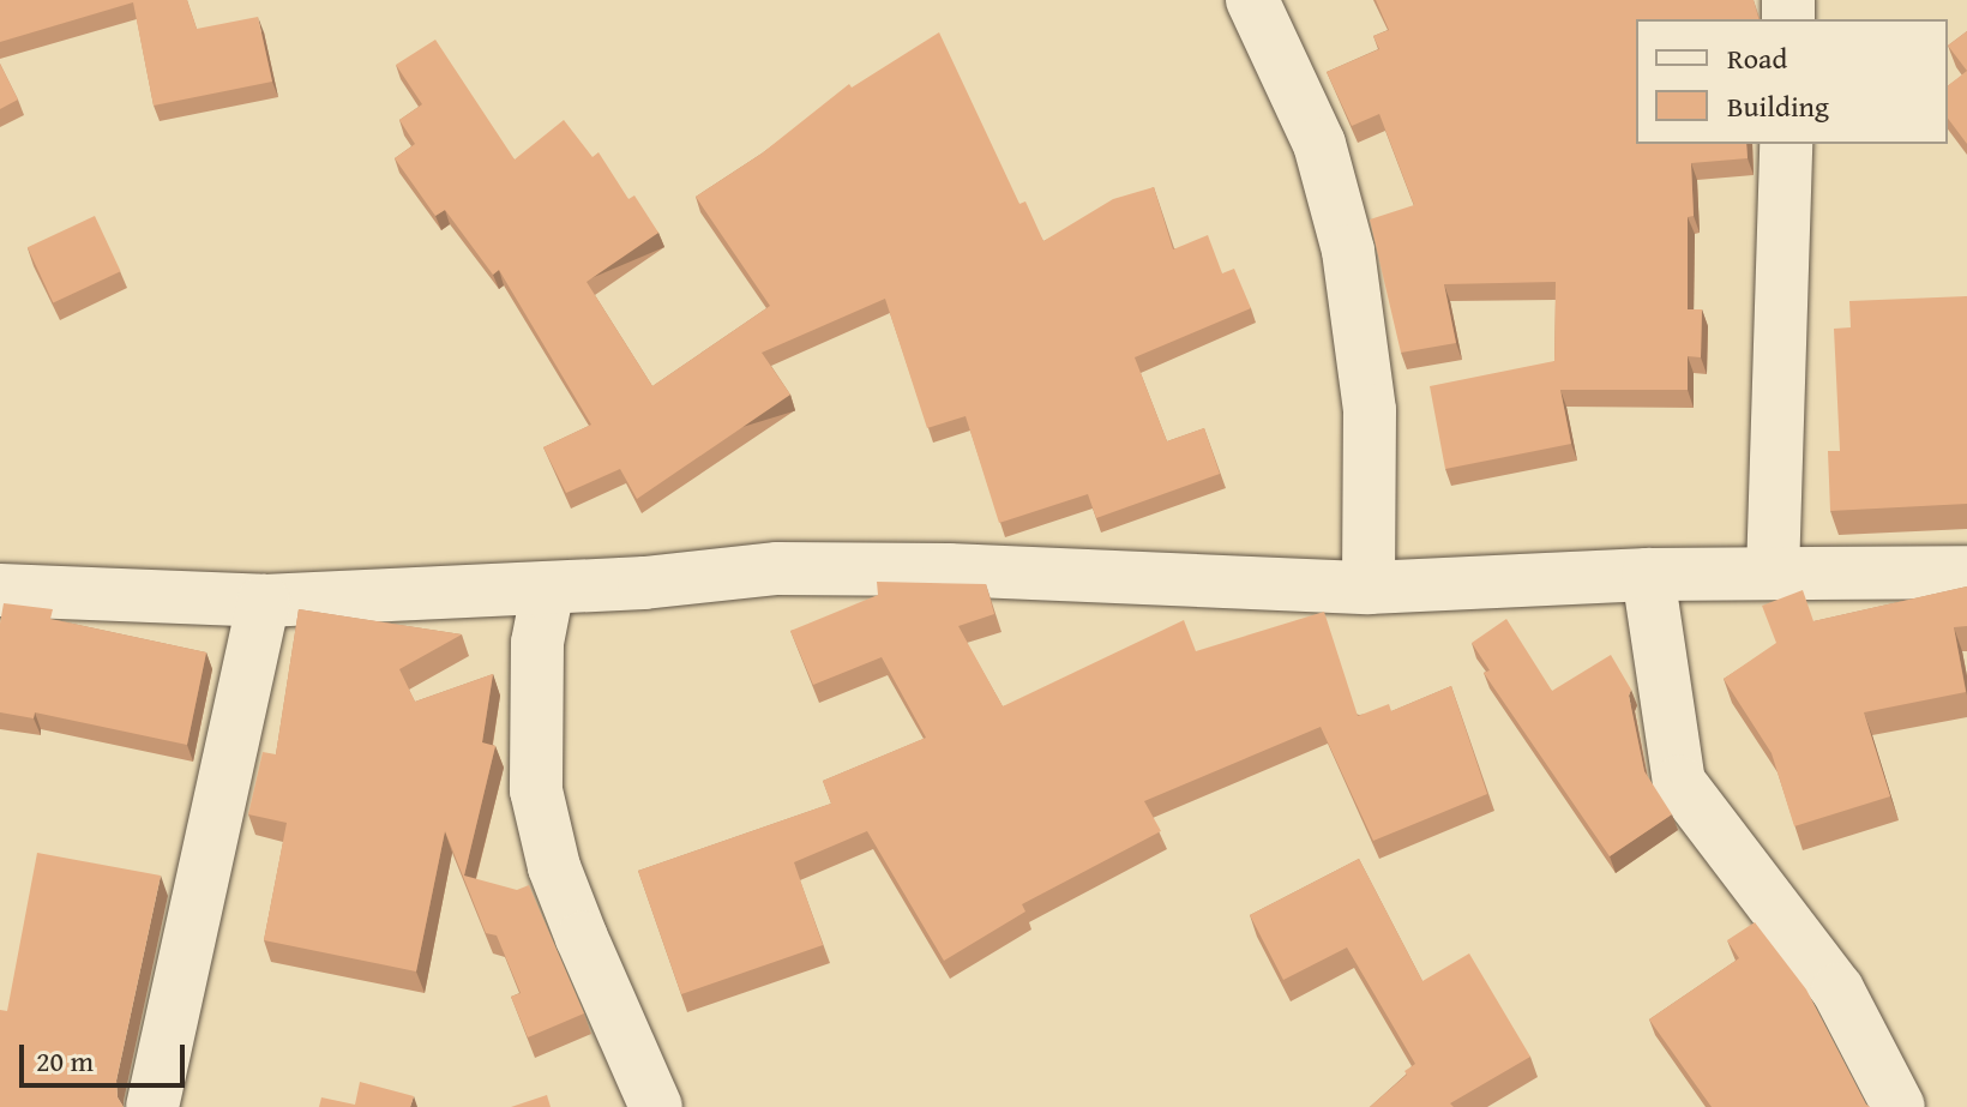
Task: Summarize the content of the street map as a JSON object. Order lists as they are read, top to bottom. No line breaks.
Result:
{"legend":["Road","Building"],"scale_bar":"20 m"}
